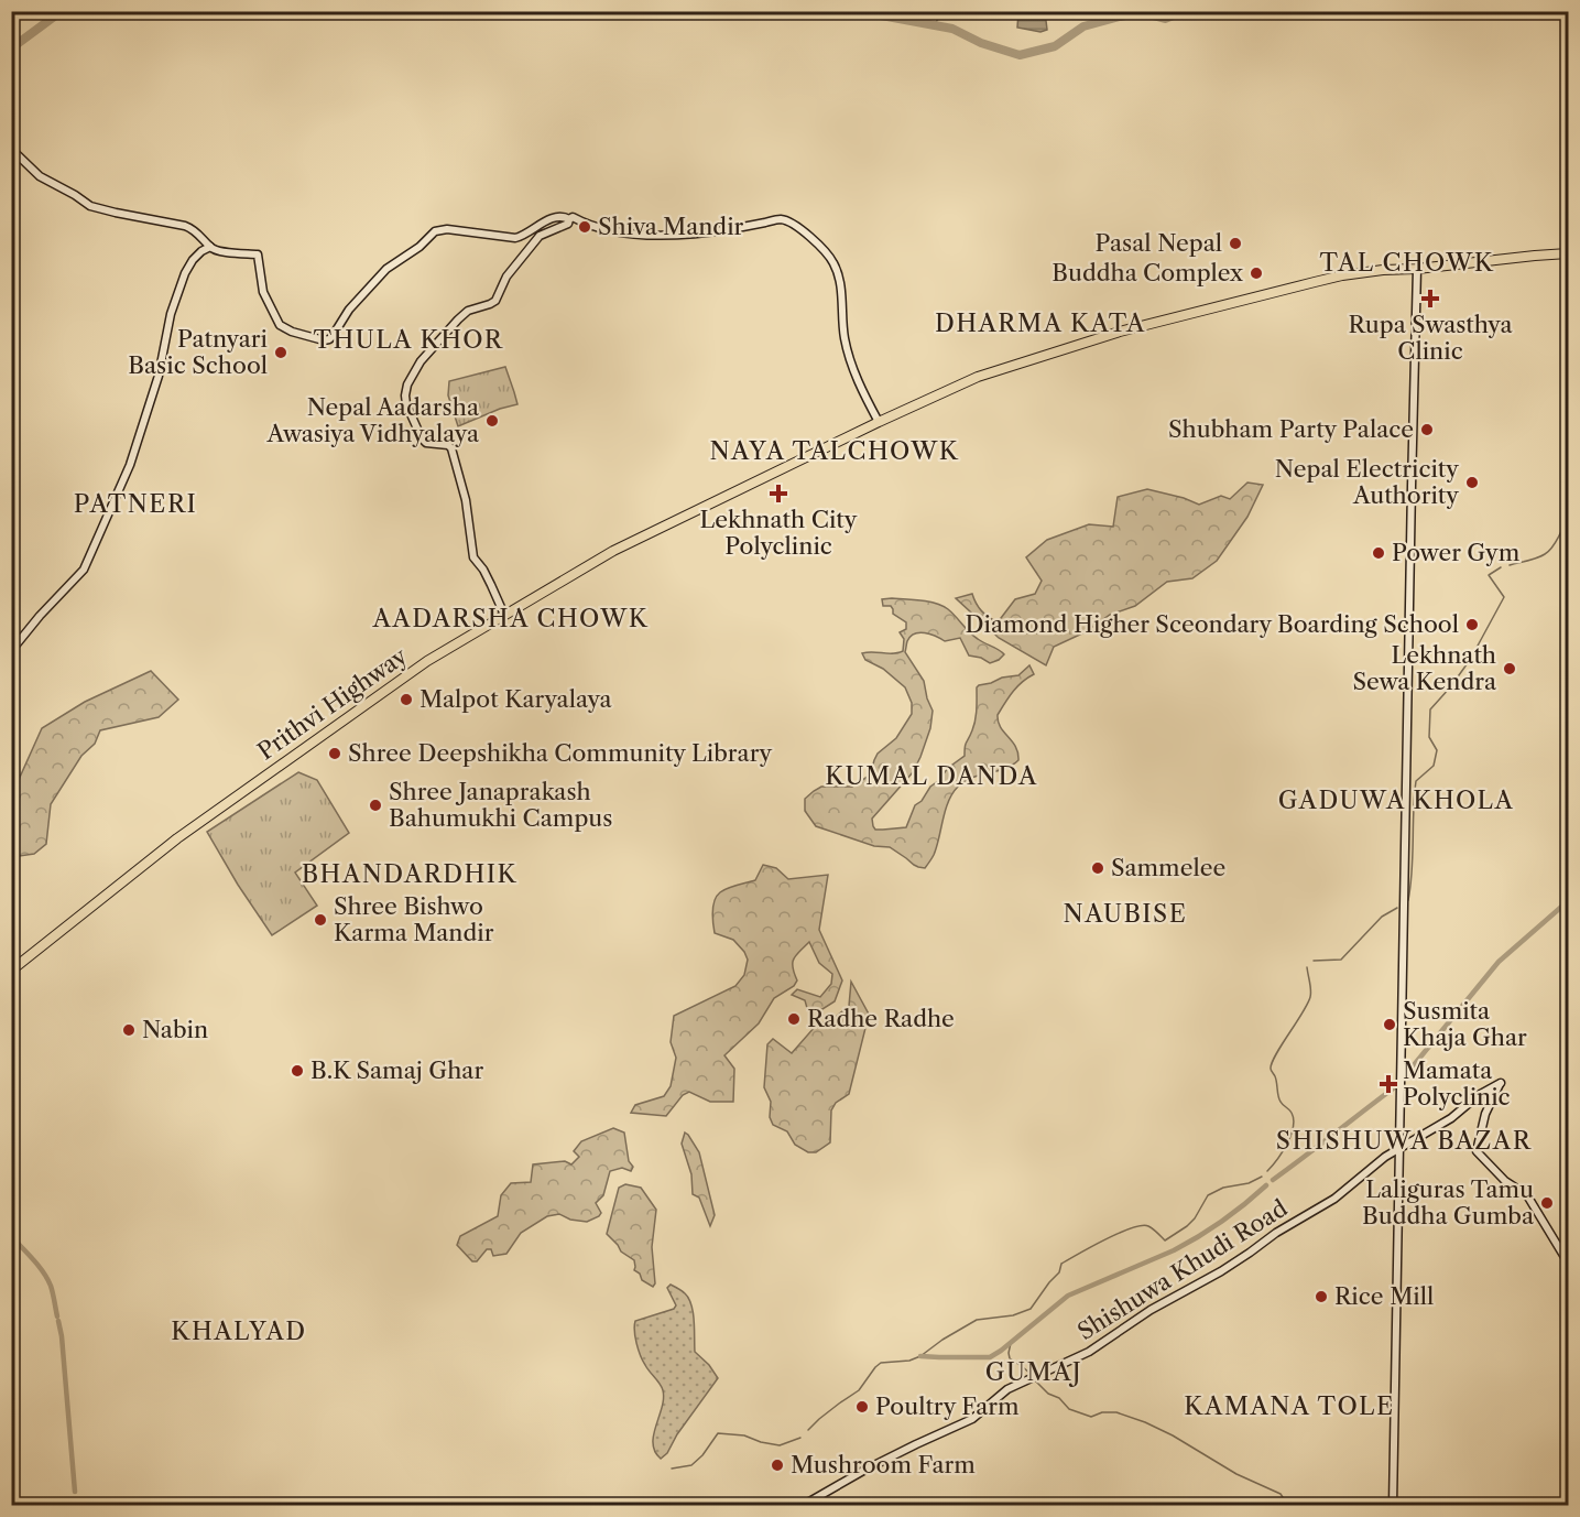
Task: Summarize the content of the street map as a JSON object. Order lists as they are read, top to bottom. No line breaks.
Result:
{"streets":{"highway":["Prithvi Highway"],"main road":["Shishuwa Khudi Road"]},"districts":["TAL CHOWK","DHARMA KATA","THULA KHOR","NAYA TALCHOWK","PATNERI","AADARSHA CHOWK","KUMAL DANDA","GADUWA KHOLA","BHANDARDHIK","NAUBISE","SHISHUWA BAZAR","KHALYAD","GUMAJ","KAMANA TOLE"],"places":{"other":["Shiva Mandir","Pasal Nepal","Buddha Complex","Patnyari Basic School","Nepal Aadarsha Awasiya Vidhyalaya","Shubham Party Palace","Nepal Electricity Authority","Power Gym","Diamond Higher Sceondary Boarding School","Lekhnath Sewa Kendra","Malpot Karyalaya","Shree Deepshikha Community Library","Shree Janaprakash Bahumukhi Campus","Sammelee","Shree Bishwo Karma Mandir","Radhe Radhe","Susmita Khaja Ghar","Nabin","B.K Samaj Ghar","Laliguras Tamu Buddha Gumba","Rice Mill","Poultry Farm","Mushroom Farm"],"health":["Rupa Swasthya Clinic","Lekhnath City Polyclinic","Mamata Polyclinic"]}}
